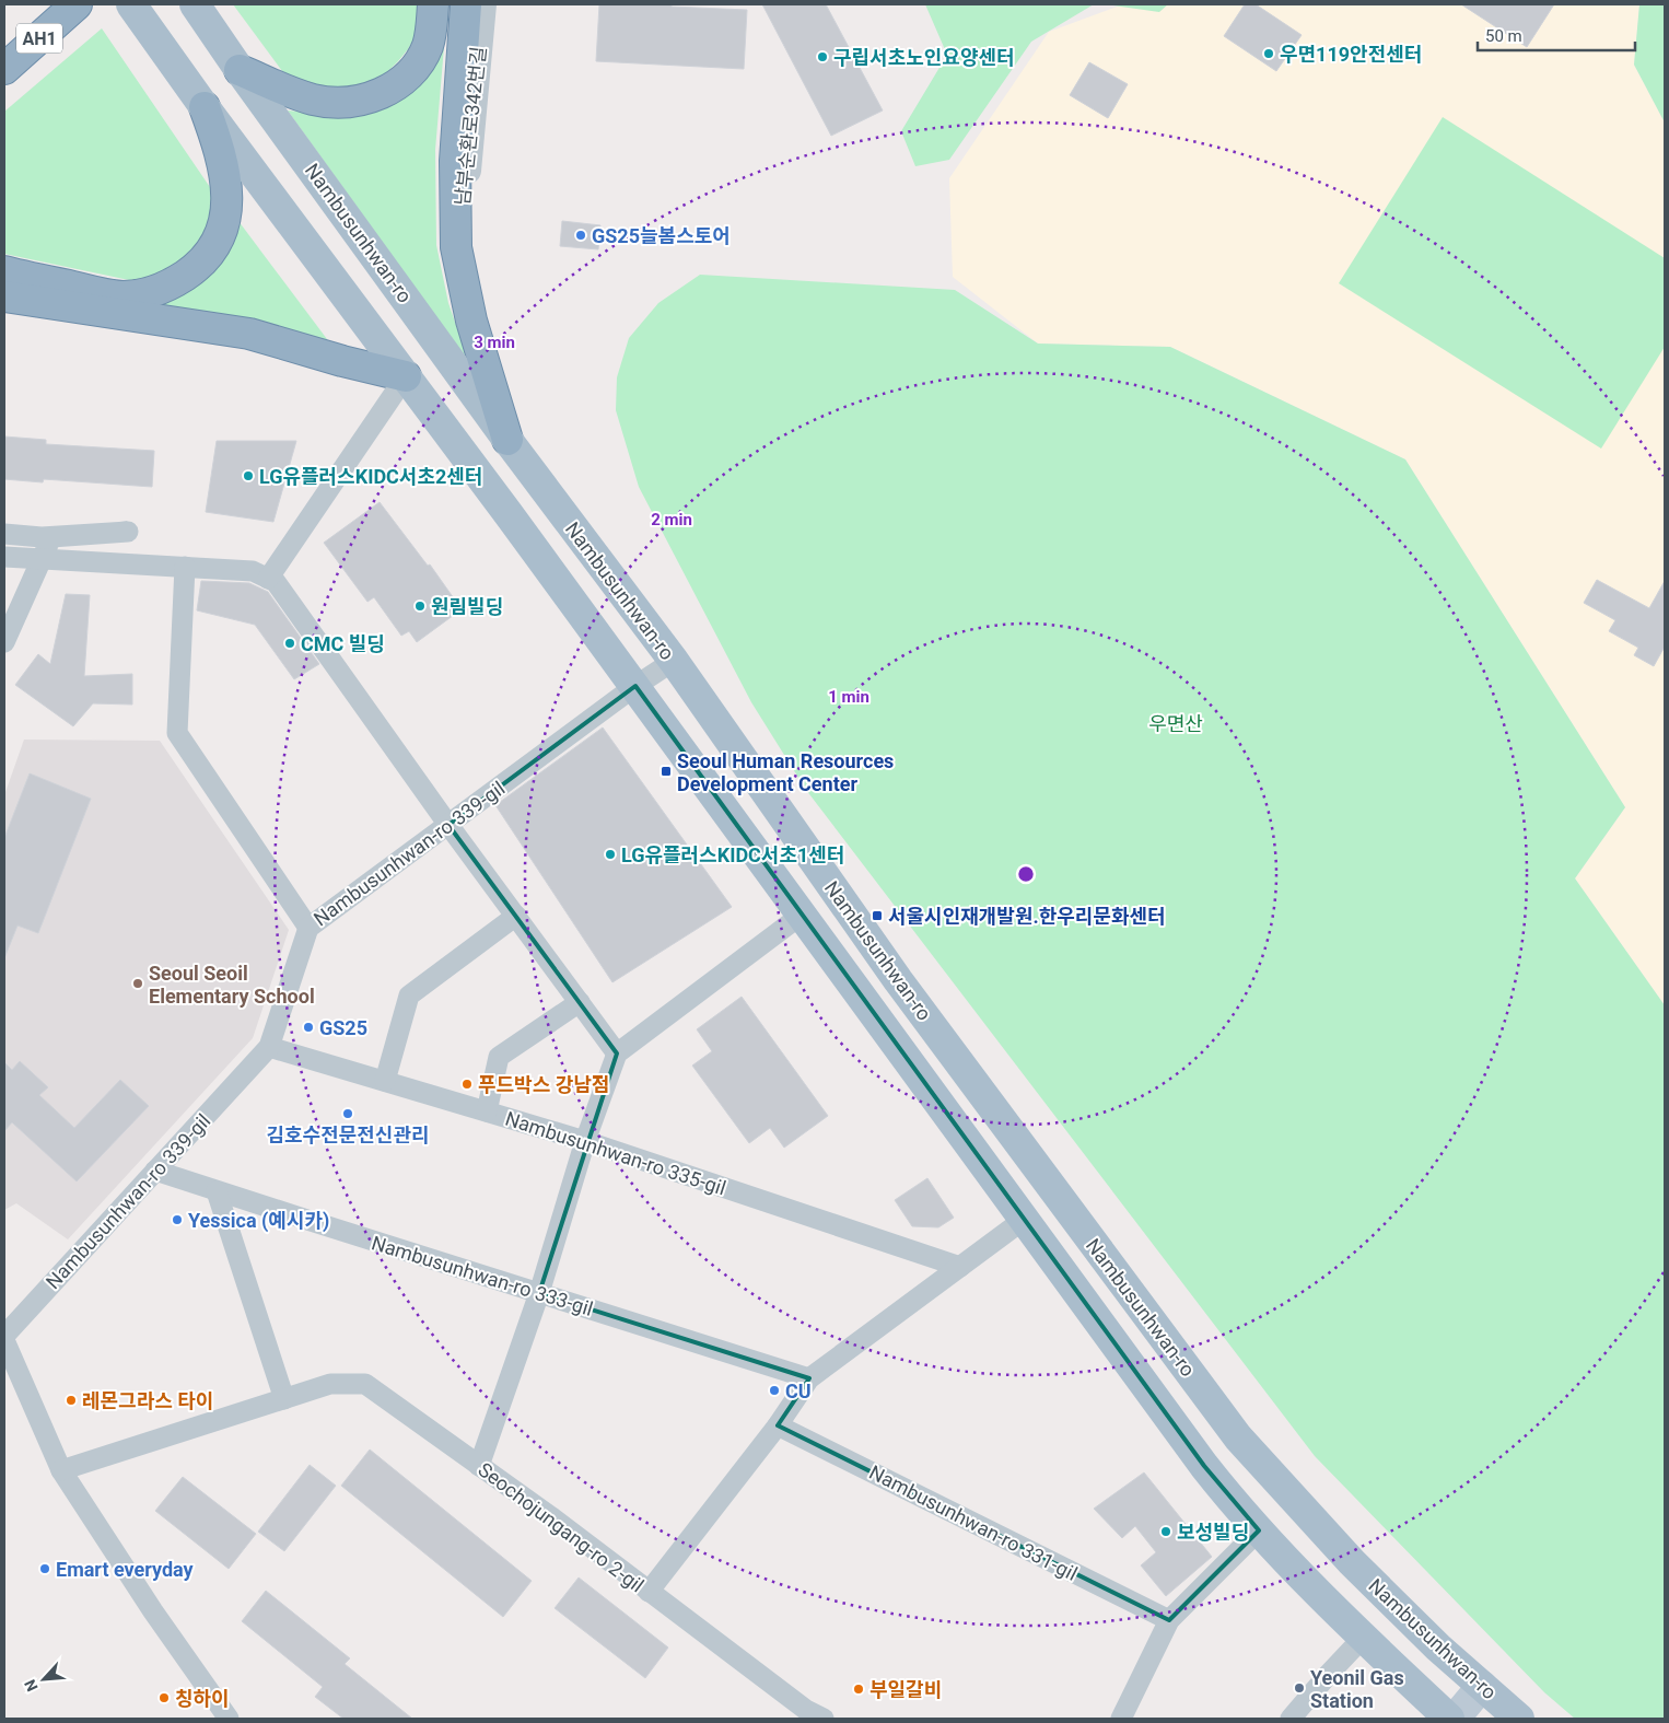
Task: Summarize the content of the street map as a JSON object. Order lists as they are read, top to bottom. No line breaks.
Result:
{"streets":{"highway":["AH1"],"main road":["Nambusunhwan-ro"],"street":["남부순환로342번길","Nambusunhwan-ro 339-gil","Nambusunhwan-ro 335-gil","Nambusunhwan-ro 333-gil","Nambusunhwan-ro 331-gil","Seochojungang-ro 2-gil"]},"crossings":[["Nambusunhwan-ro","Nambusunhwan-ro 339-gil"],["Nambusunhwan-ro 339-gil","Nambusunhwan-ro 335-gil"],["Nambusunhwan-ro 339-gil","Nambusunhwan-ro 333-gil"]],"parks":["우면산"],"places":{"other":["우면119안전센터","구립서초노인요양센터","GS25늘봄스토어","LG유플러스KIDC서초2센터","원림빌딩","CMC 빌딩","LG유플러스KIDC서초1센터","Seoul Seoil Elementary School","GS25","푸드박스 강남점","김호수전문전신관리","Yessica (예시카)","CU","레몬그라스 타이","보성빌딩","Emart everyday","Yeonil Gas Station","부일갈비","칭하이"],"transit":["Seoul Human Resources Development Center","서울시인재개발원.한우리문화센터"]},"scale_bar":"50 m","north":"bottom left","rings":["3 min","2 min","1 min"]}
